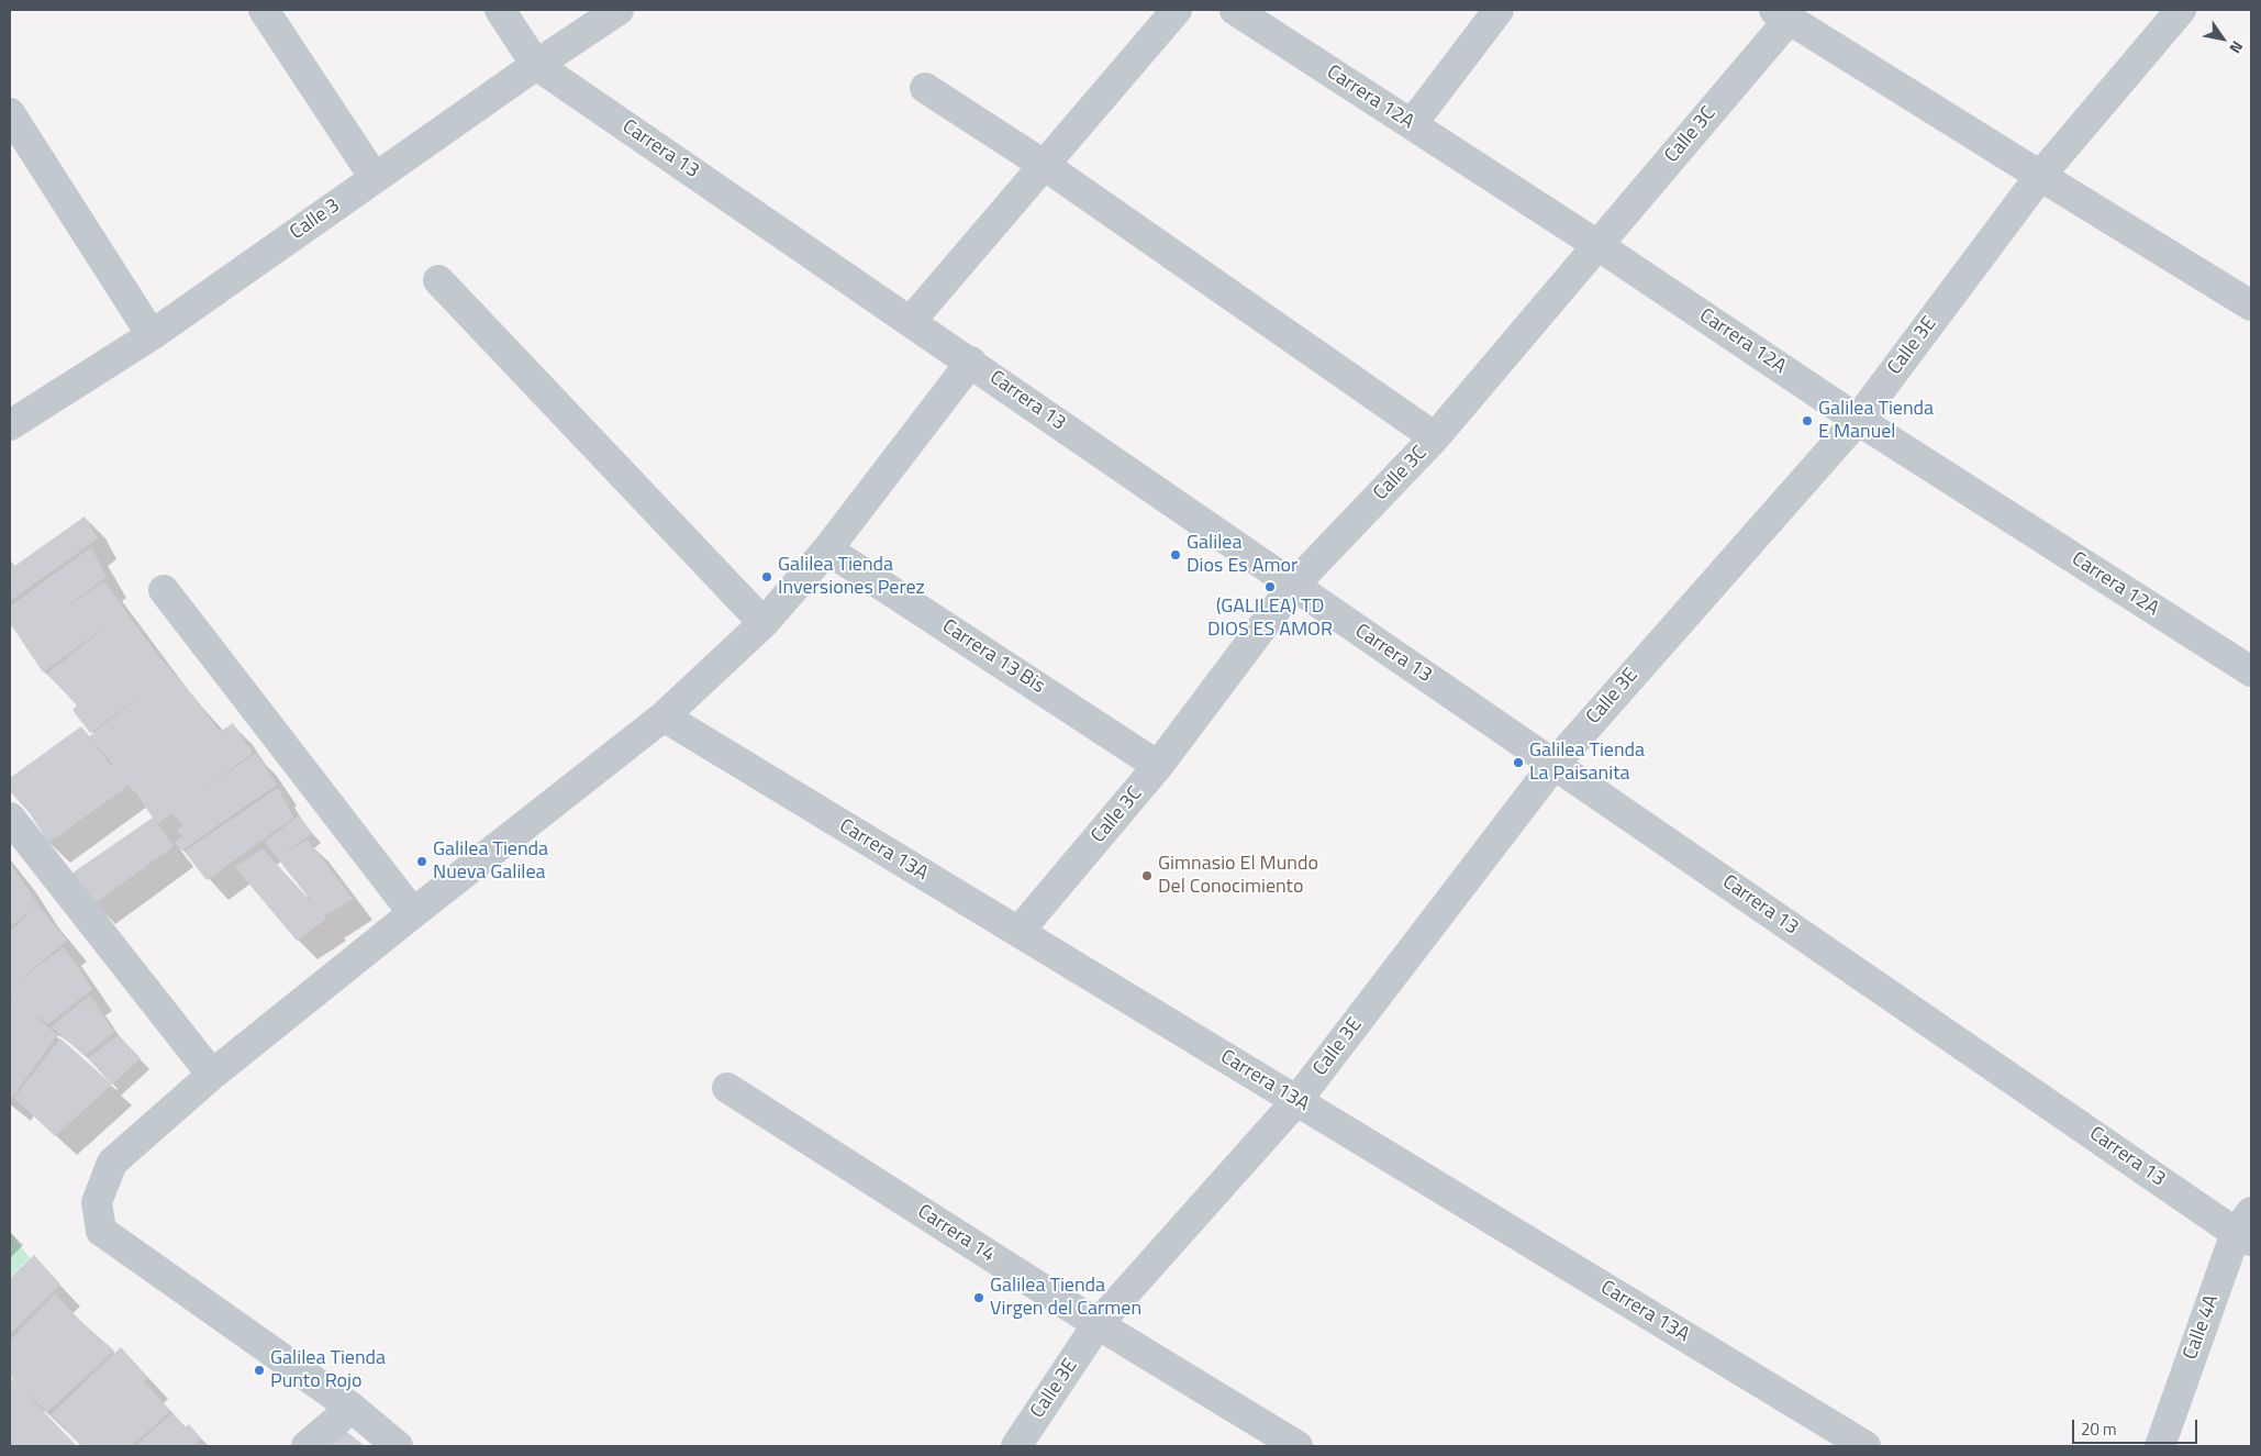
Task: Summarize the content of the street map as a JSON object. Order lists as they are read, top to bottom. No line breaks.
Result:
{"streets":{"street":["Carrera 12A","Calle 3C","Carrera 13","Calle 3","Calle 3E","Carrera 13 Bis","Carrera 13A","Carrera 14","Calle 4A"]},"crossings":[["Carrera 12A","Calle 3C"],["Carrera 12A","Calle 3E"],["Calle 3C","Carrera 13"],["Calle 3C","Carrera 13 Bis"],["Calle 3C","Carrera 13A"],["Carrera 13","Calle 3"],["Carrera 13","Calle 3E"],["Carrera 13","Calle 4A"],["Calle 3E","Carrera 13A"],["Calle 3E","Carrera 14"]],"places":["Galilea Tienda E Manuel","Galilea Dios Es Amor","Galilea Tienda Inversiones Perez","(GALILEA) TD DIOS ES AMOR","Galilea Tienda La Paisanita","Galilea Tienda Nueva Galilea","Gimnasio El Mundo Del Conocimiento","Galilea Tienda Virgen del Carmen","Galilea Tienda Punto Rojo"],"scale_bar":"20 m","north":"bottom right"}
